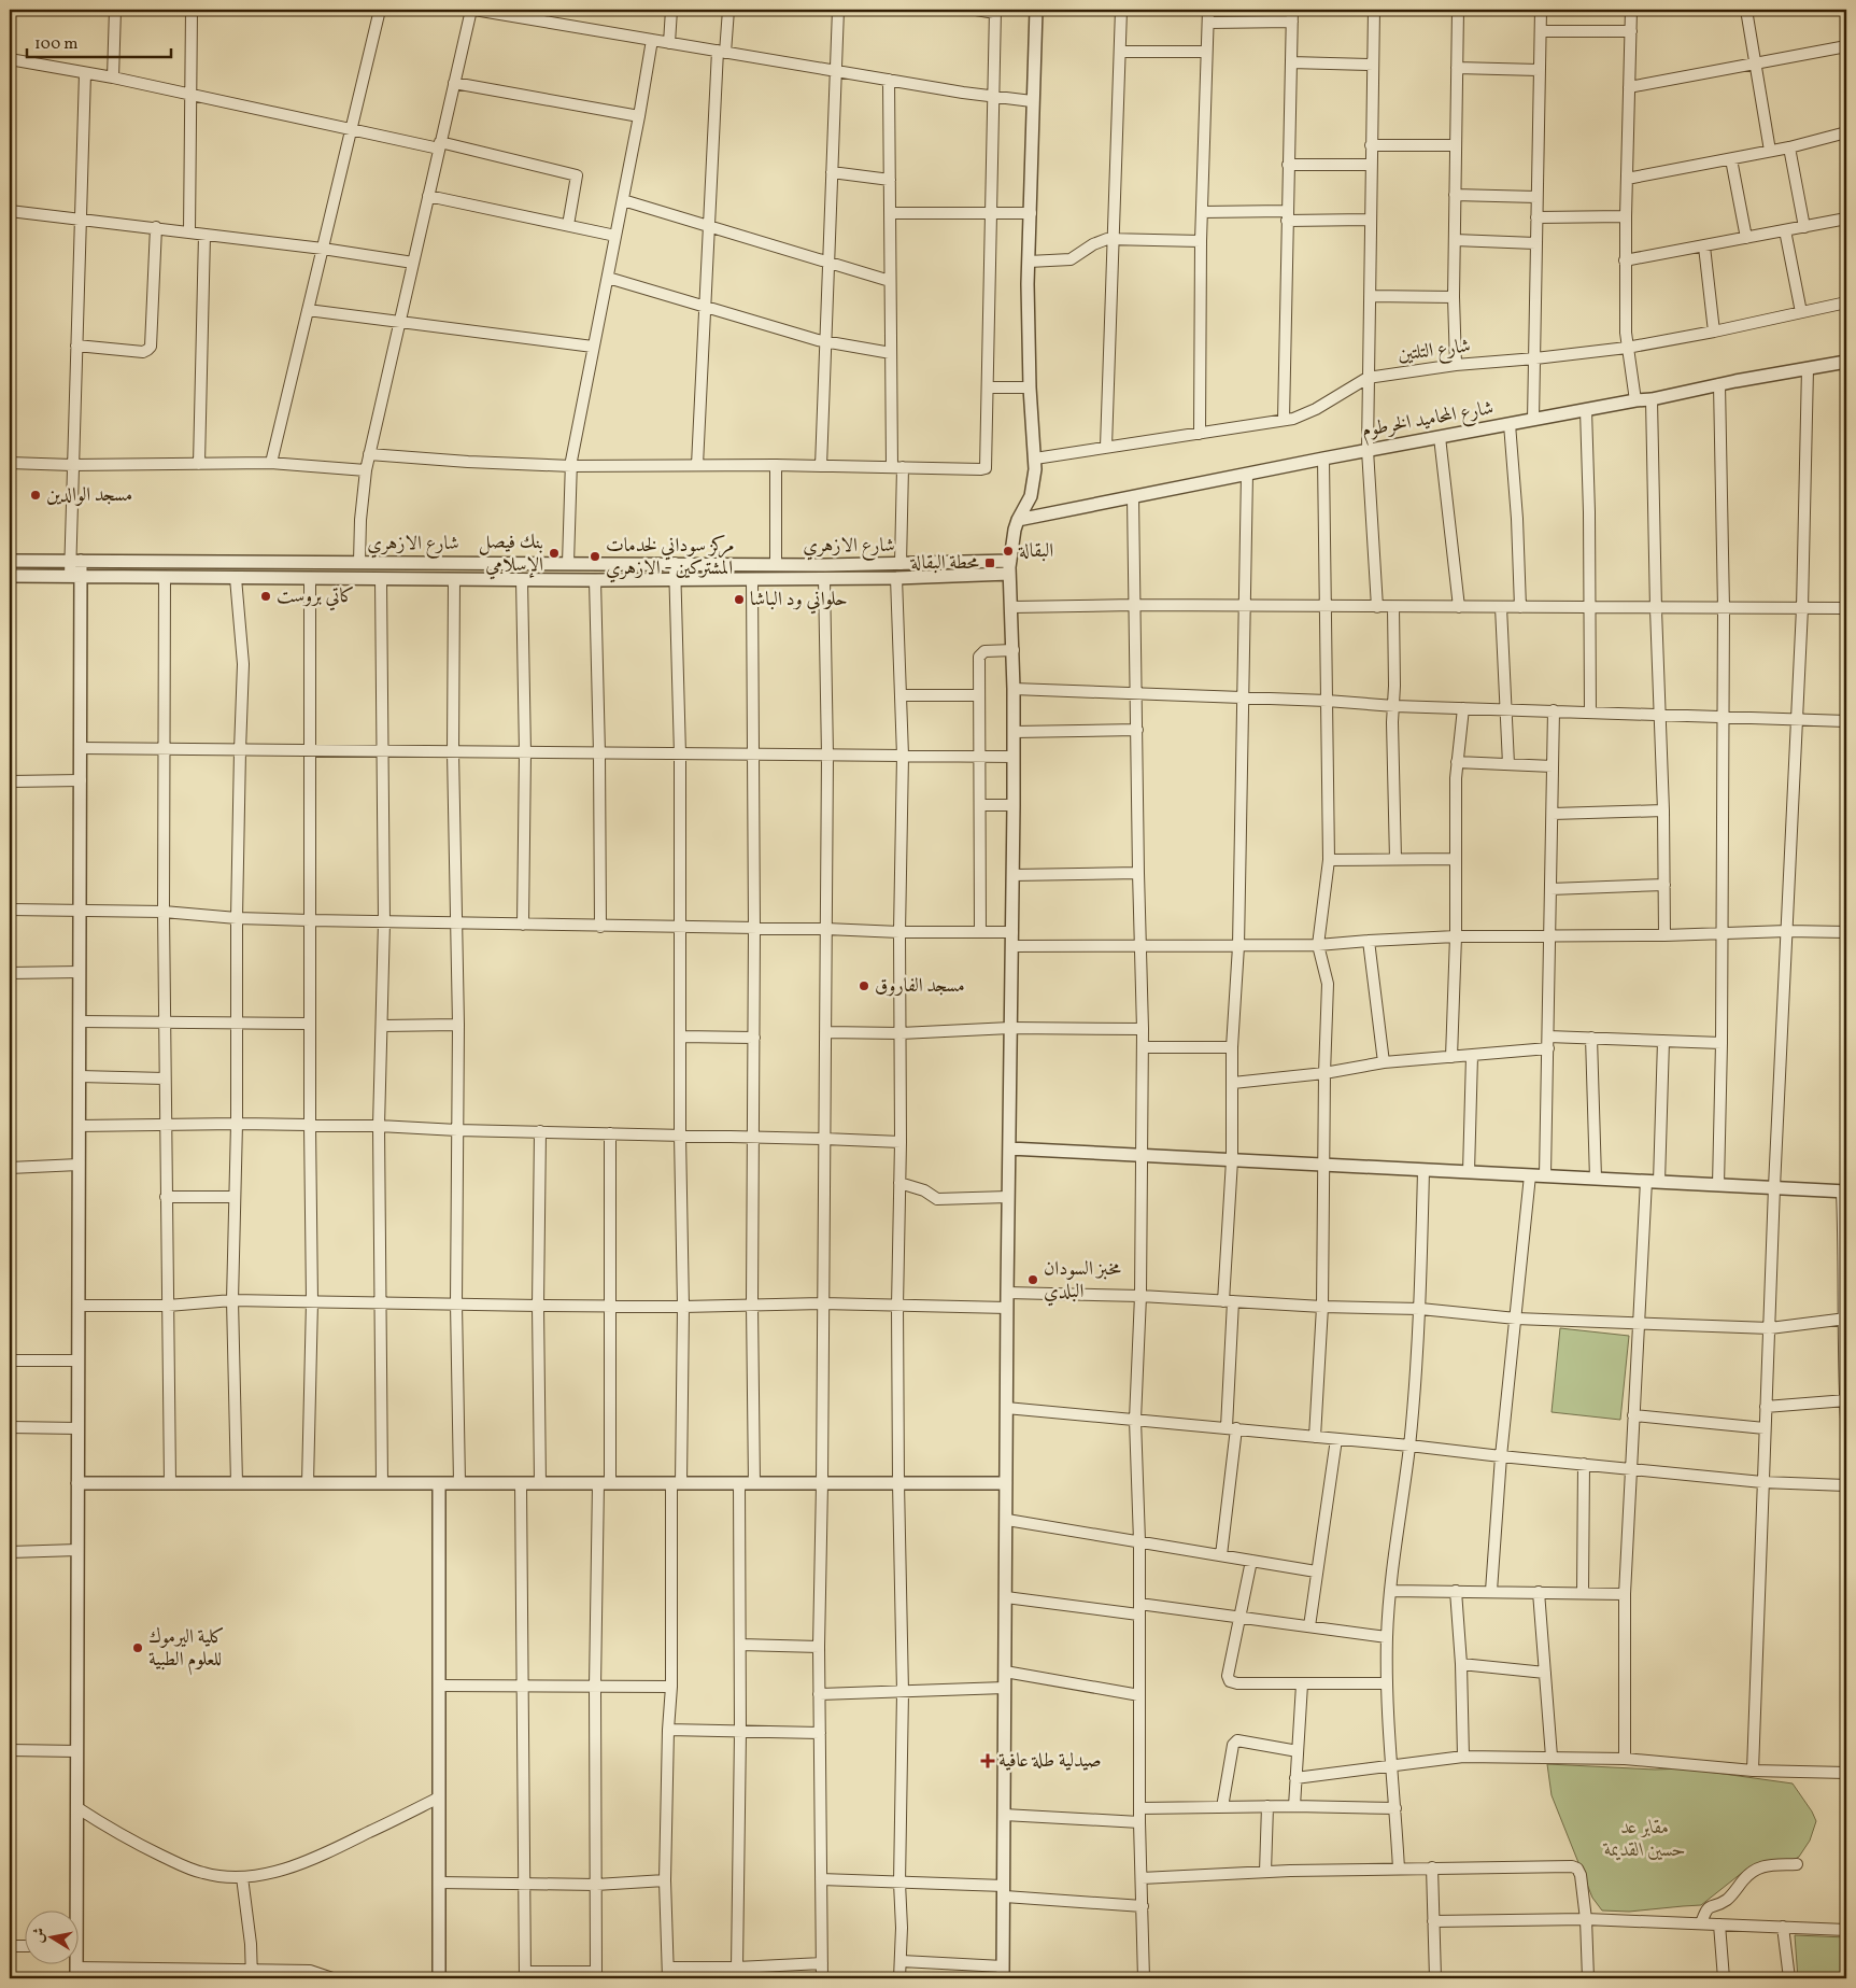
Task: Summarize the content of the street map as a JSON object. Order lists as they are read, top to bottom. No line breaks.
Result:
{"streets":{"street":["شارع التلتين","شارع المحاميد الخرطوم","شارع الازهري"]},"parks":["مقابر عد حسين القديمة"],"places":{"other":["مسجد الوالدين","البقالة","بنك فيصل الإسلامي","مركز سوداني لخدمات المشتركين - الازهري","كاتي بروست","حلواني ود الباشا","مسجد الفاروق","مخبز السودان البلدي","كلية اليرموك للعلوم الطبية"],"transit":["محطة البقالة"],"health":["صيدلية طلة عافية"]},"scale_bar":"100 m","north":"left"}
